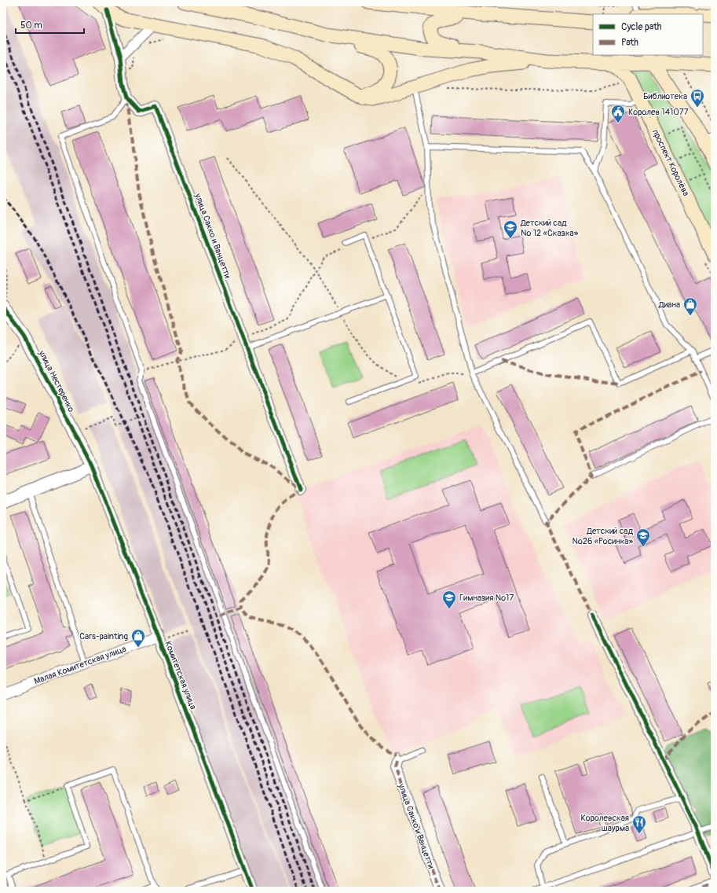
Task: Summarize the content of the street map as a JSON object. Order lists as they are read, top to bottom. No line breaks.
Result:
{"streets":{"main road":["проспект Королёва"],"street":["улица Сакко и Ванцетти","улица Нестеренко","Малая Комитетская улица","Комитетская улица"]},"crossings":[["улица Нестеренко","Комитетская улица"],["Малая Комитетская улица","Комитетская улица"]],"places":{"bus stop":["Библиотека"],"public building":["Королев 141077"],"school or university":["Детский сад № 12 «Сказка»","Детский сад №26 «Росинка»","Гимназия №17"],"shop":["Диана","Cars-painting"],"restaurant":["Королевская шаурма"]},"legend":["Cycle path","Path"],"scale_bar":"50 m"}
